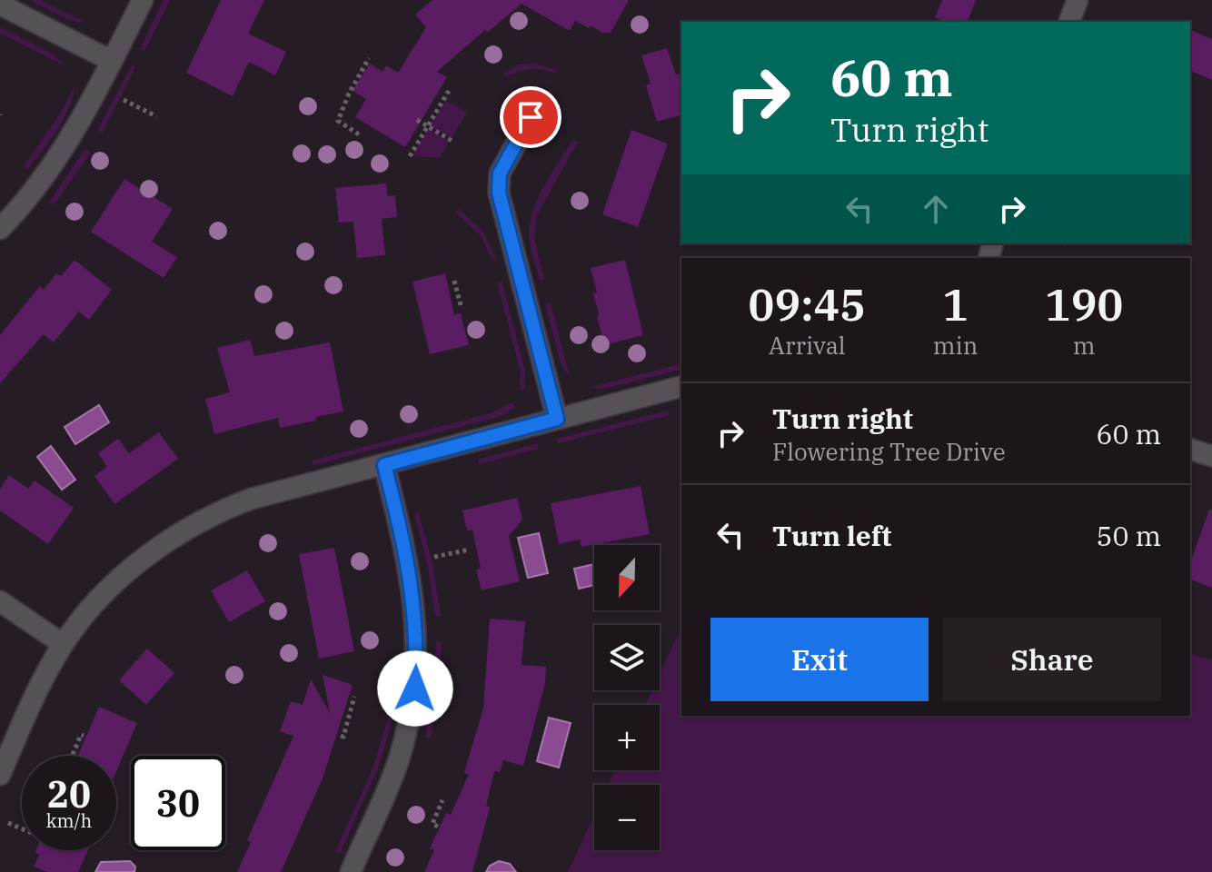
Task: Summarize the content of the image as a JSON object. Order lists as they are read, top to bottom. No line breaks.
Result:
{"north":"bottom","page":{"turn":["60 m","Turn right"],"eta":["09:45","Arrival","1","min","190","m"],"list":[{"name":"Turn right","note":"Flowering Tree Drive","value":"60 m"},{"name":"Turn left","value":"50 m"}],"map_buttons":["+","−"],"buttons":["Exit","Share"],"speed":"20 km/h","limit":"30"}}
